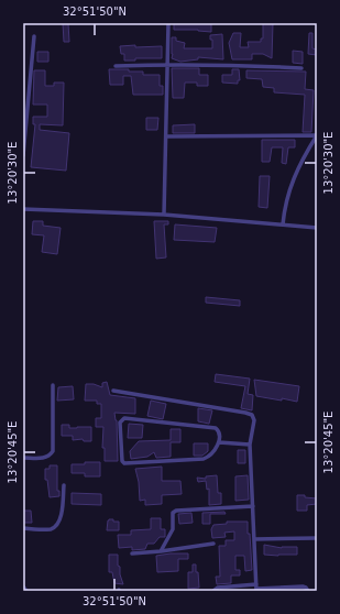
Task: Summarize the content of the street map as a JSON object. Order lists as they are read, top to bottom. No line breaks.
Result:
{"coordinates":["32°51'50\"N","13°20'30\"E","13°20'45\"E"]}
